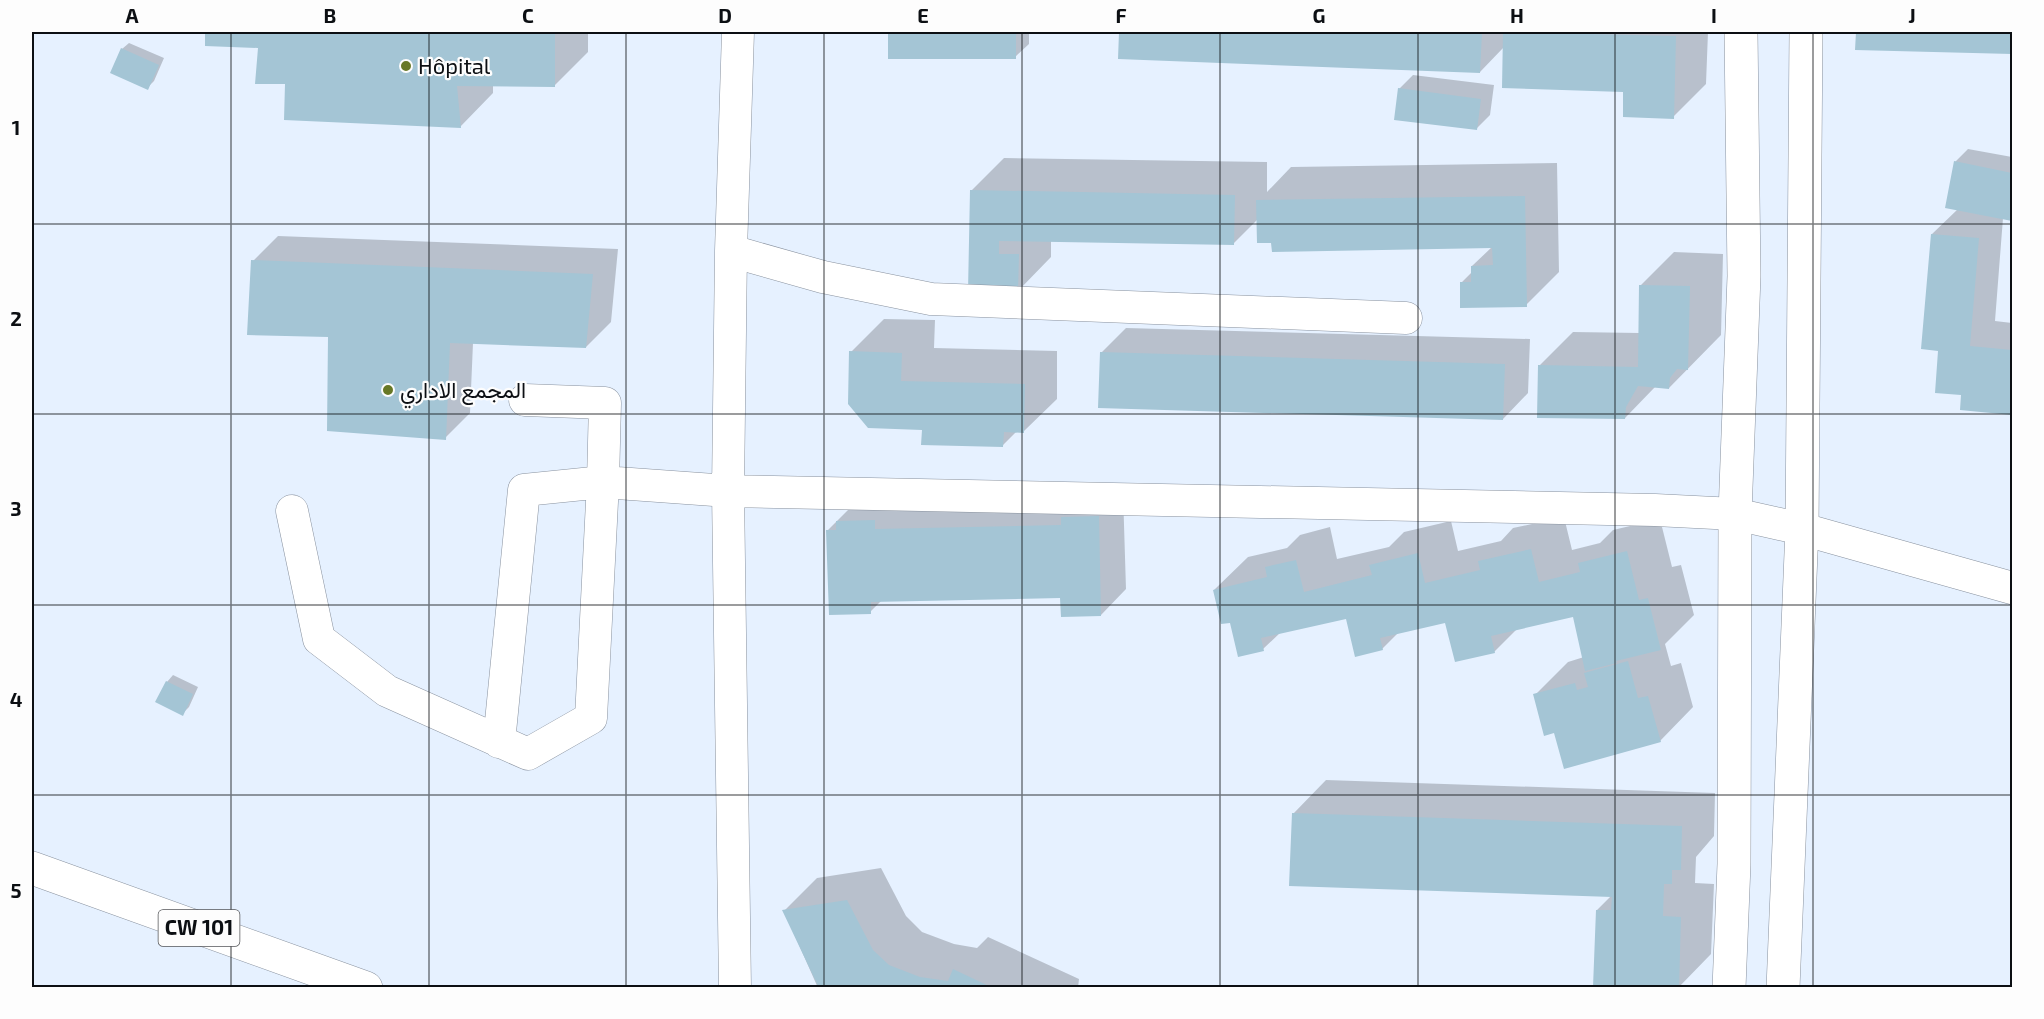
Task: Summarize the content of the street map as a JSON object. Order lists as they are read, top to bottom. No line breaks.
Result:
{"streets":{"main road":["CW 101"]},"places":["Hôpital","المجمع الاداري"],"grid":{"columns":["A","B","C","D","E","F","G","H","I","J"],"rows":["1","2","3","4","5"]}}
